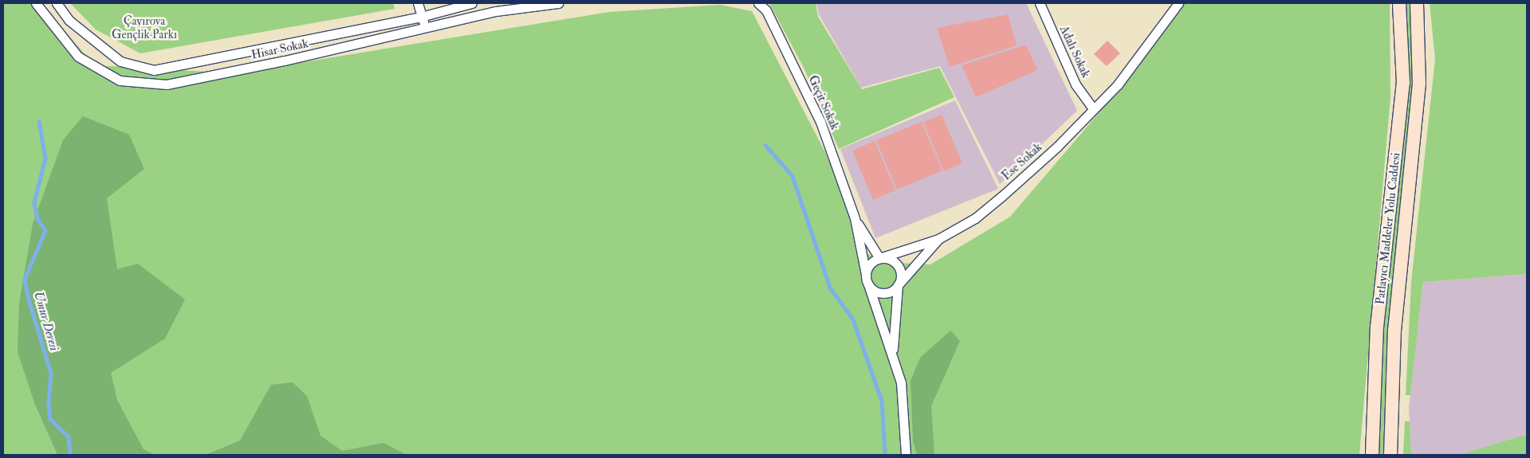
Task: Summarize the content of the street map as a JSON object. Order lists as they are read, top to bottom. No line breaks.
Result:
{"streets":{"main road":["Patlayıcı Maddeler Yolu Caddesi"],"street":["Hisar Sokak","Adalı Sokak","Geçit Sokak","Ese Sokak"]},"crossings":[["Adalı Sokak","Ese Sokak"]],"water":["Umur Deresi"],"parks":["Çayırova Gençlik Parkı"]}
